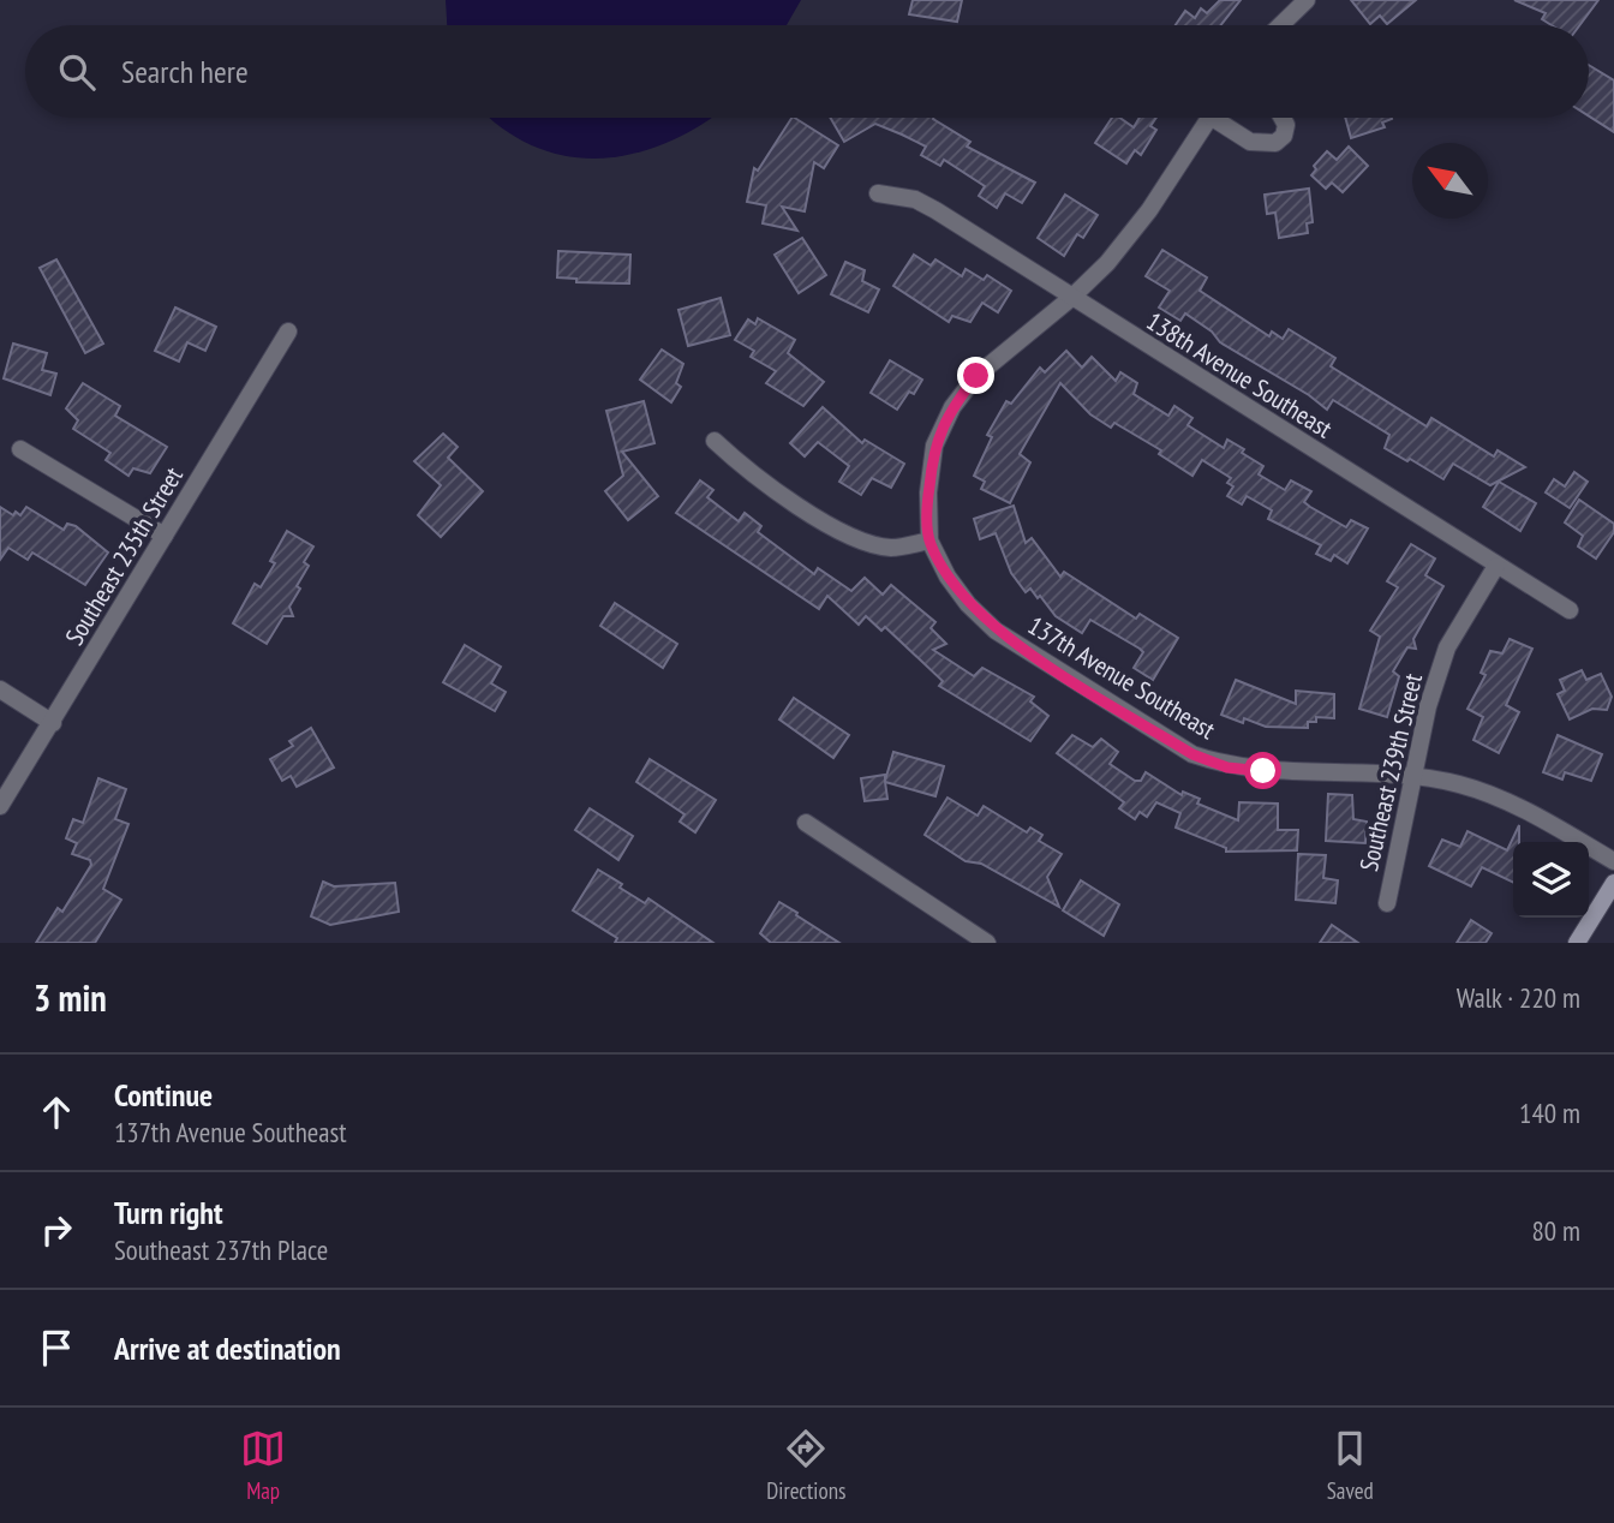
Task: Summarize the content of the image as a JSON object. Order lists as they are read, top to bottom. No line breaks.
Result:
{"streets":{"street":["138th Avenue Southeast","Southeast 235th Street","137th Avenue Southeast","Southeast 239th Street"]},"crossings":[["138th Avenue Southeast","Southeast 239th Street"],["137th Avenue Southeast","Southeast 239th Street"]],"north":"top left","page":{"search":"Search here","heading":["3 min","Walk · 220 m"],"list":[["Continue","137th Avenue Southeast","140 m"],["Turn right","Southeast 237th Place","80 m"],"Arrive at destination"],"nav":["Map","Directions","Saved"]}}
